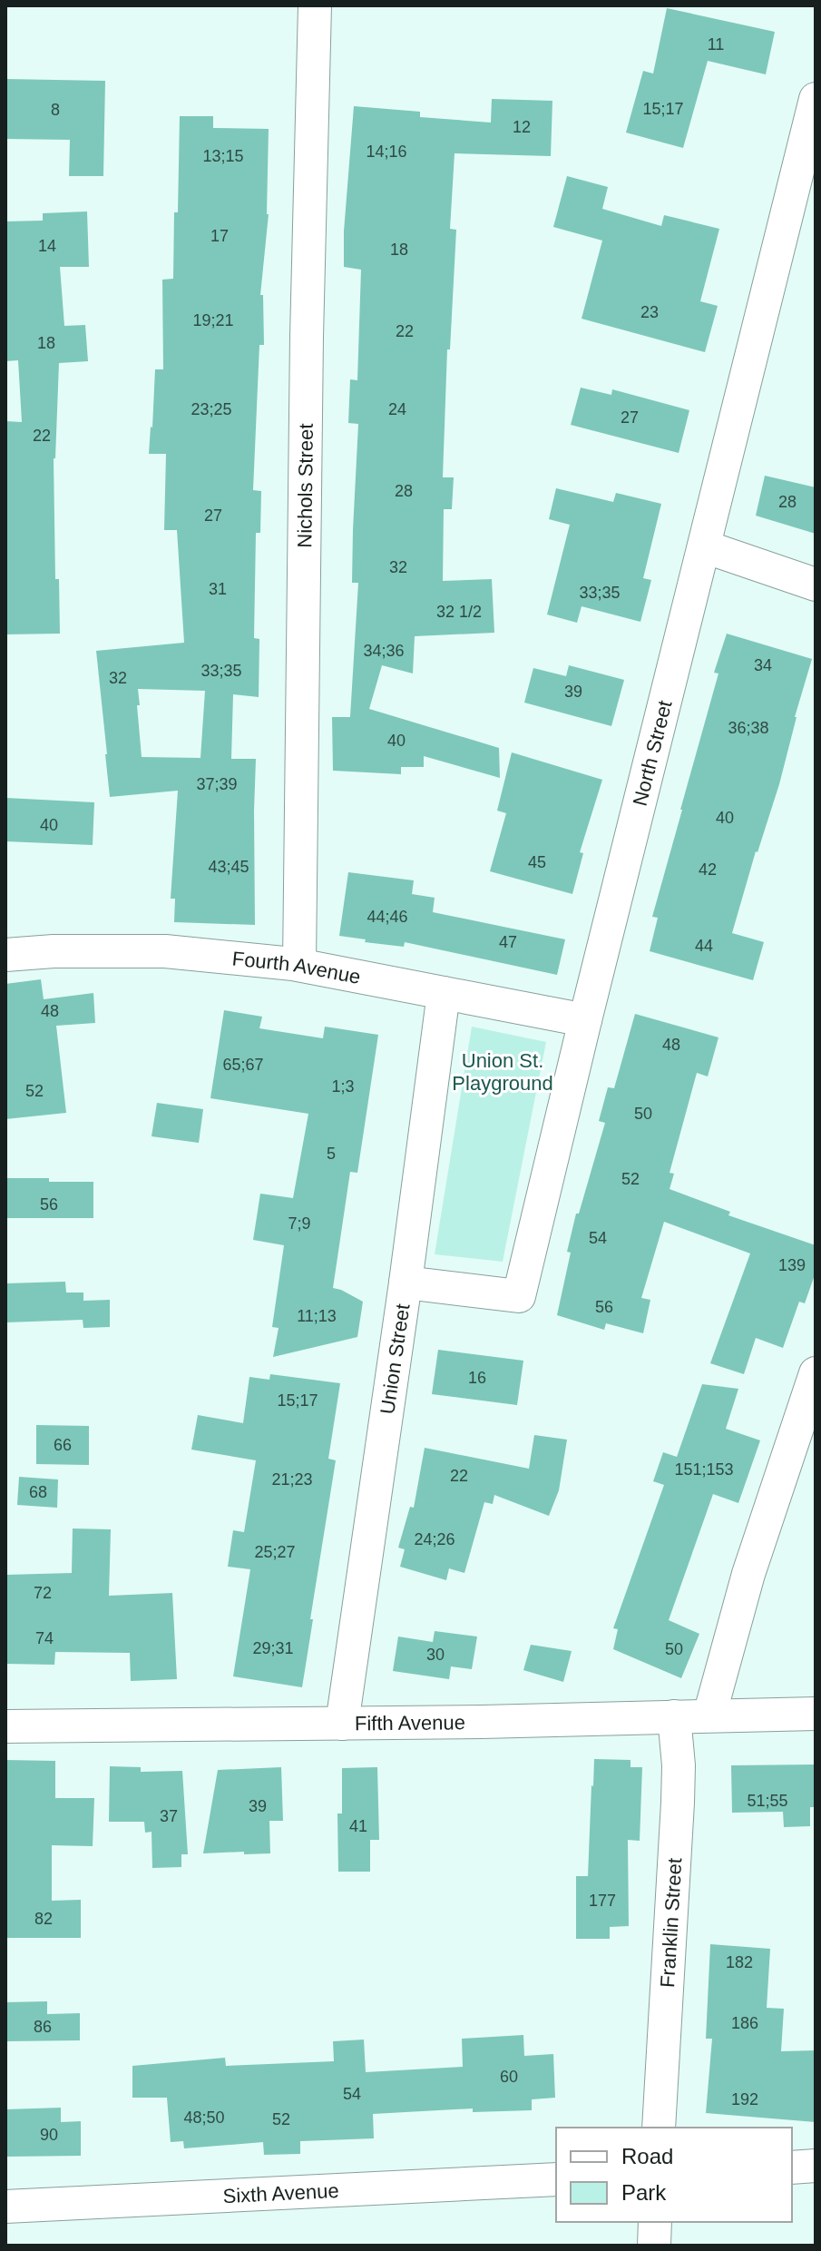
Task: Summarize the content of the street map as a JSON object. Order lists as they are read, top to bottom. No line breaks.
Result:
{"streets":{"street":["Nichols Street","North Street","Fourth Avenue","Union Street","Fifth Avenue","Franklin Street","Sixth Avenue"]},"crossings":[["Nichols Street","Fourth Avenue"],["North Street","Fourth Avenue"],["North Street","Union Street"],["Fourth Avenue","Union Street"],["Union Street","Fifth Avenue"],["Fifth Avenue","Franklin Street"]],"parks":["Union St. Playground"],"house_numbers":["11","15;17","8","12","14;16","13;15","17","14","18","23","19;21","22","18","23;25","24","27","22","28","28","27","32","31","33;35","32 1/2","34;36","34","33;35","32","39","36;38","40","37;39","40","40","45","43;45","42","44;46","47","44","48","48","65;67","1;3","52","50","5","52","56","7;9","54","139","56","11;13","16","15;17","66","151;153","22","21;23","68","24;26","25;27","72","74","29;31","50","30","51;55","39","37","41","177","82","182","186","86","60","54","192","48;50","52","90"],"legend":["Road","Park"]}
